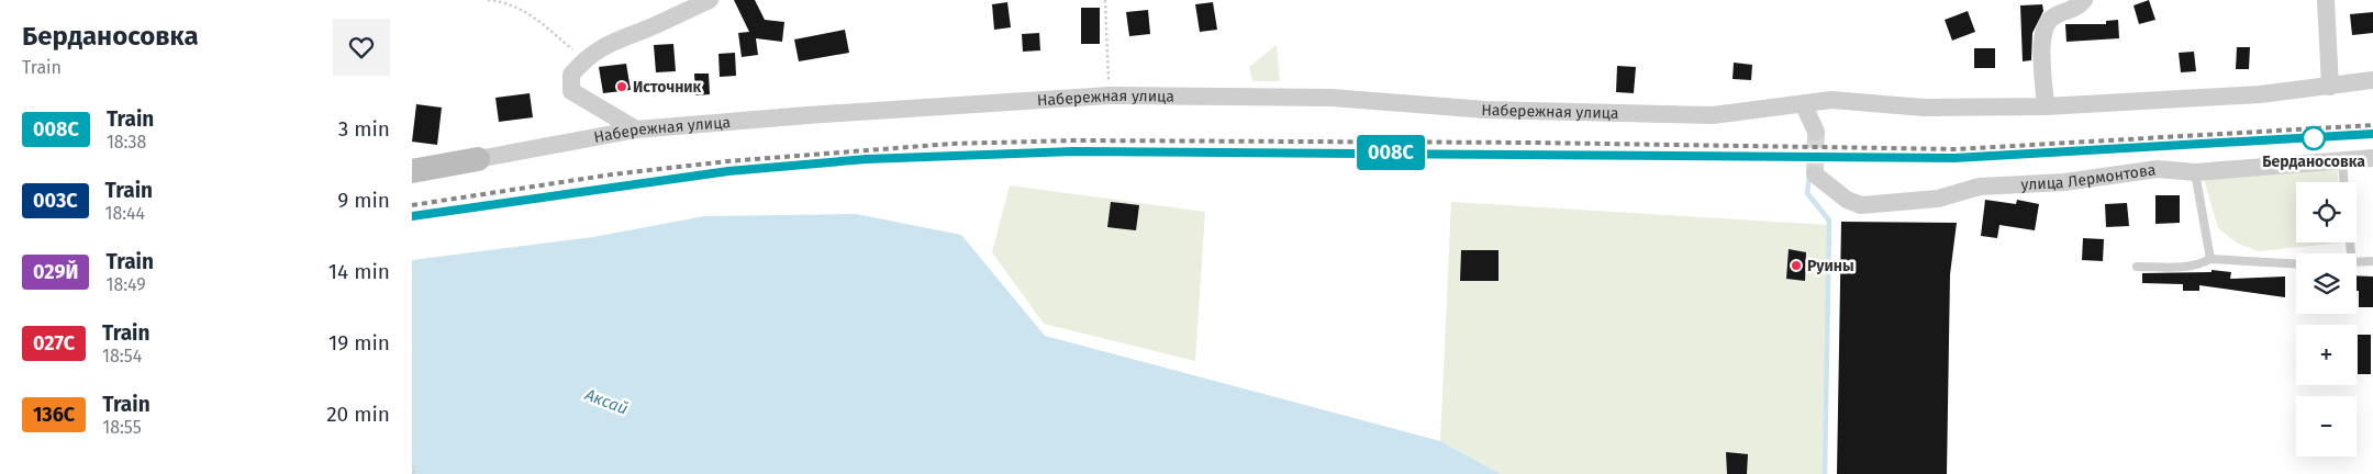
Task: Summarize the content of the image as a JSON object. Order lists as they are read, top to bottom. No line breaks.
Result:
{"streets":{"street":["Набережная улица","улица Лермонтова"]},"water":["Аксай"],"places":["Источник","Берданосовка","Руины"],"page":{"heading":["Берданосовка","Train"],"on_map":"008С","list":[{"mark":"008С","name":"Train","note":"18:38","value":"3 min"},{"mark":"003С","name":"Train","note":"18:44","value":"9 min"},{"mark":"029Й","name":"Train","note":"18:49","value":"14 min"},{"mark":"027С","name":"Train","note":"18:54","value":"19 min"},{"mark":"136С","name":"Train","note":"18:55","value":"20 min"}],"map_buttons":["+","−"]}}
